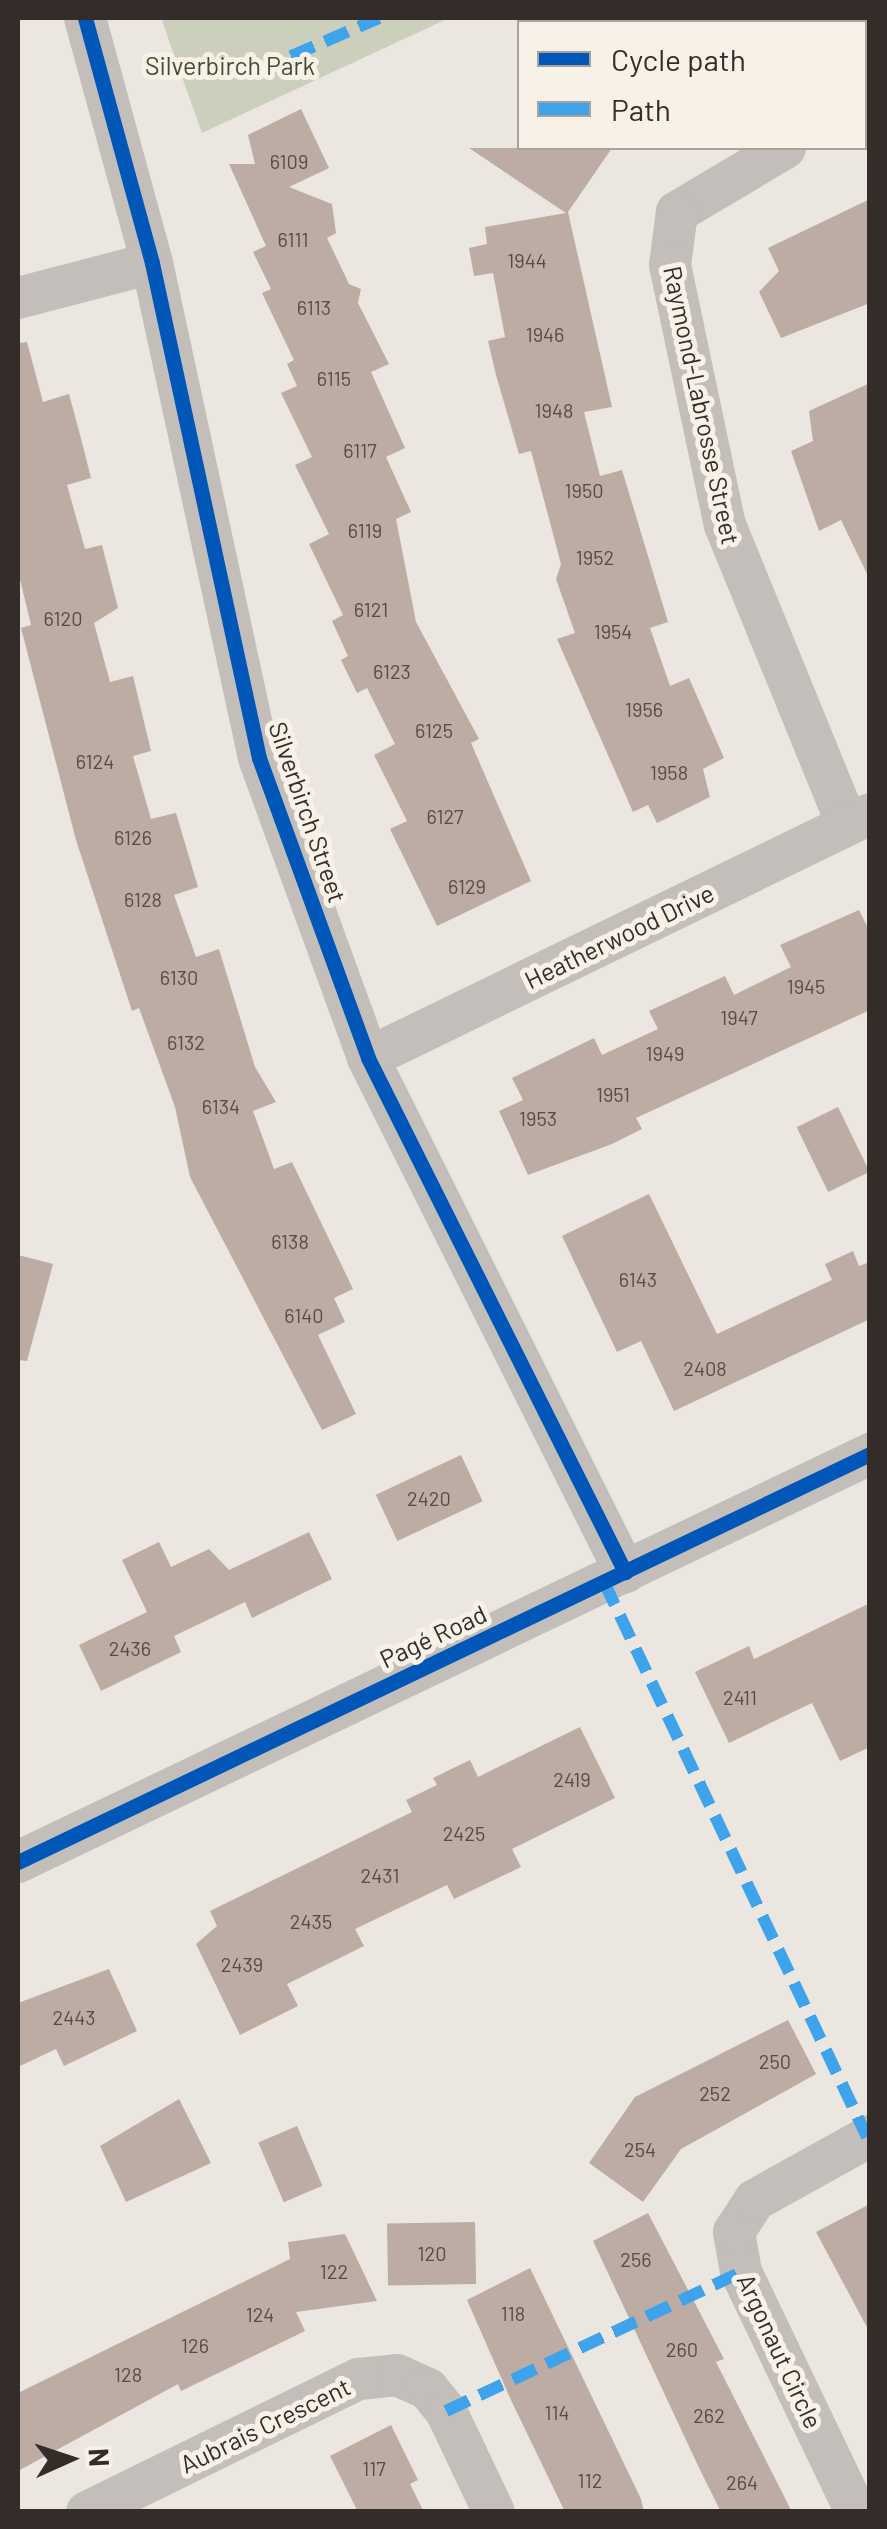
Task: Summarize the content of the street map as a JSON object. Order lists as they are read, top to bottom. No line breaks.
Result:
{"streets":{"street":["Raymond-Labrosse Street","Silverbirch Street","Heatherwood Drive","Pagé Road","Argonaut Circle","Aubrais Crescent"]},"crossings":[["Raymond-Labrosse Street","Heatherwood Drive"],["Silverbirch Street","Heatherwood Drive"],["Silverbirch Street","Pagé Road"]],"parks":["Silverbirch Park"],"house_numbers":["6109","6111","1944","6113","1946","6115","1948","6117","1950","6119","1952","6121","6120","1954","6123","1956","6125","6124","1958","6127","6126","6129","6128","6130","1945","1947","6132","1949","1951","6134","1953","6138","6143","6140","2408","2420","2436","2411","2419","2425","2431","2435","2439","2443","250","252","254","120","256","122","118","124","126","260","128","114","262","117","112","264"],"legend":["Cycle path","Path"],"north":"right"}
